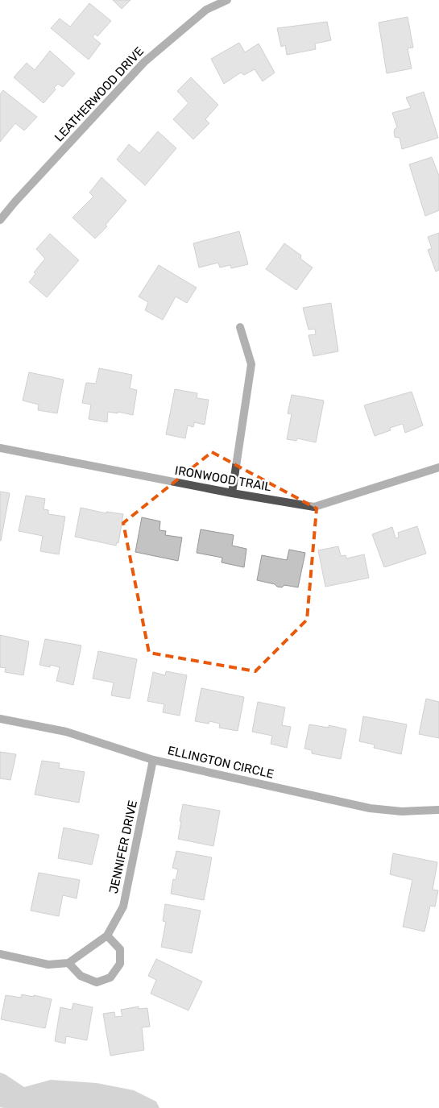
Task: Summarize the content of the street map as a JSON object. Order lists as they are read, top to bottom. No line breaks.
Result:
{"streets":{"street":["LEATHERWOOD DRIVE","IRONWOOD TRAIL","ELLINGTON CIRCLE","JENNIFER DRIVE"]},"crossings":[["ELLINGTON CIRCLE","JENNIFER DRIVE"]]}
